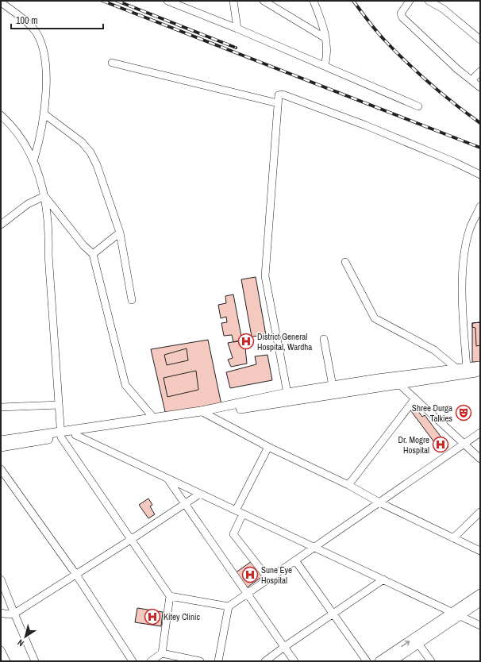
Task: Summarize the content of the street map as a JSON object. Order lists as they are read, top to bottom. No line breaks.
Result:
{"places":{"hospital":["District General Hospital, Wardha","Dr. Mogre Hospital","Sune Eye Hospital","Kitey Clinic"],"theatre":["Shree Durga Talkies"]},"scale_bar":"100 m","north":"bottom left"}
